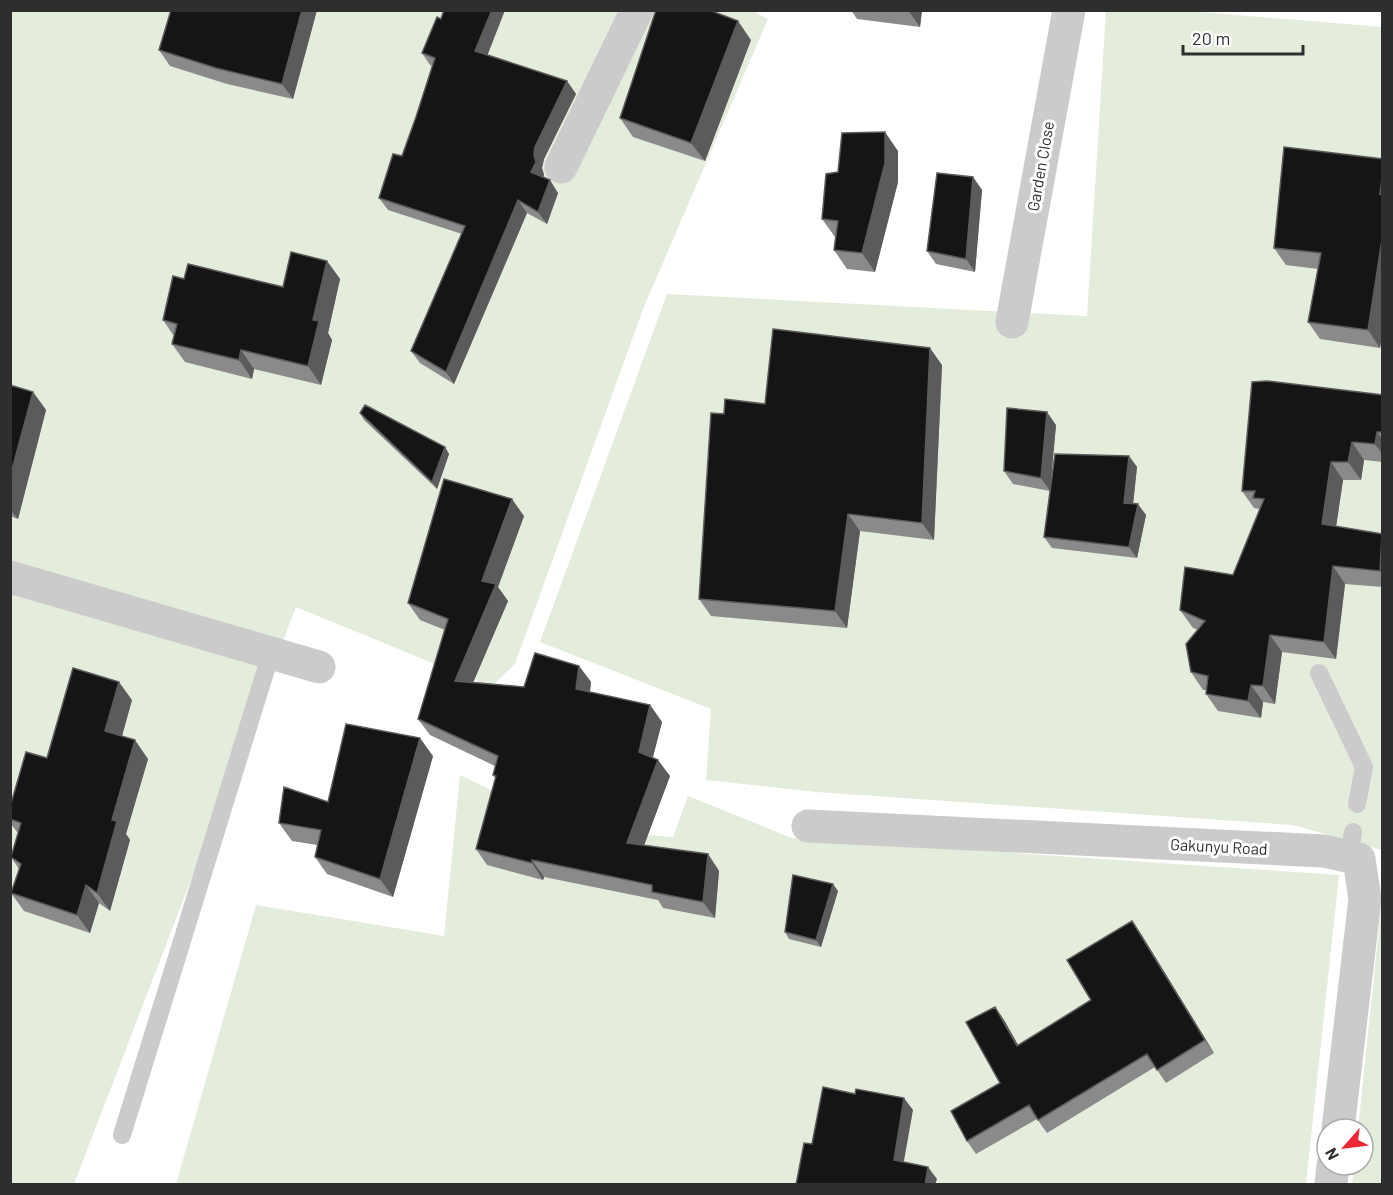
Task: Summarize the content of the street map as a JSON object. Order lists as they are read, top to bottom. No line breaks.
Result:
{"streets":{"street":["Garden Close","Gakunyu Road"]},"scale_bar":"20 m","north":"bottom left"}
